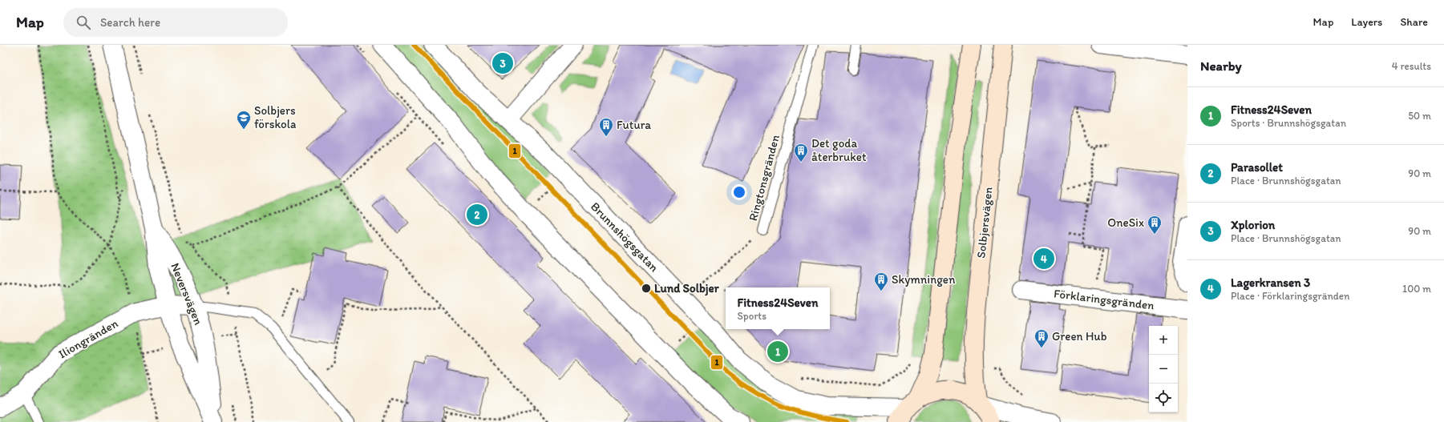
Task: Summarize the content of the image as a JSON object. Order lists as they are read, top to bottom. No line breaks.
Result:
{"streets":{"main road":["Solbjersvägen"],"street":["Brunnshögsgatan","Neversvägen","Förklaringsgränden","Iliongränden"],"lane":["Ringtonsgränden"]},"crossings":[["Neversvägen","Iliongränden"]],"places":{"school or university":["Solbjers förskola"],"building":["Futura","Det goda återbruket","OneSix","Skymningen","Green Hub"],"other":["Lund Solbjer"]},"lines":["transit line 1"],"page":{"header":"Map","search":"Search here","nav":["Map","Layers","Share"],"heading":["Nearby","4 results"],"pins":["3","2","4","1"],"list":[{"mark":"1","name":"Fitness24Seven","note":"Sports · Brunnshögsgatan","value":"50 m"},{"mark":"2","name":"Parasollet","note":"Place · Brunnshögsgatan","value":"90 m"},{"mark":"3","name":"Xplorion","note":"Place · Brunnshögsgatan","value":"90 m"},{"mark":"4","name":"Lagerkransen 3","note":"Place · Förklaringsgränden","value":"100 m"}],"popup":["Fitness24Seven","Sports"],"map_buttons":["+","−"]}}
